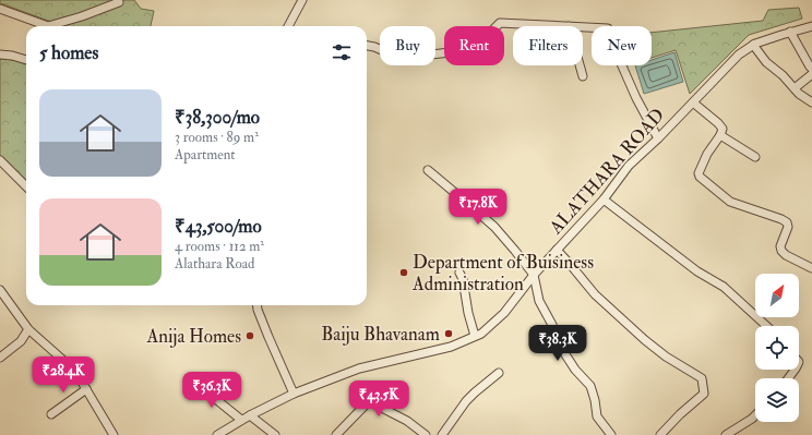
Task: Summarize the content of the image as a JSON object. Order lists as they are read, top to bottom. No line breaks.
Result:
{"streets":{"street":["ALATHARA ROAD"]},"places":["Department of Buisiness Administration","Baiju Bhavanam","Anija Homes"],"north":"top right","page":{"chip":["Buy","Rent","Filters","New"],"heading":"5 homes","list":[{"name":"₹38,300/mo","note":"3 rooms · 89 m² · Apartment"},{"name":"₹43,500/mo","note":"4 rooms · 112 m² · Alathara Road"}],"price":["₹17.8K","₹38.3K","₹28.4K","₹36.3K","₹43.5K"]}}
